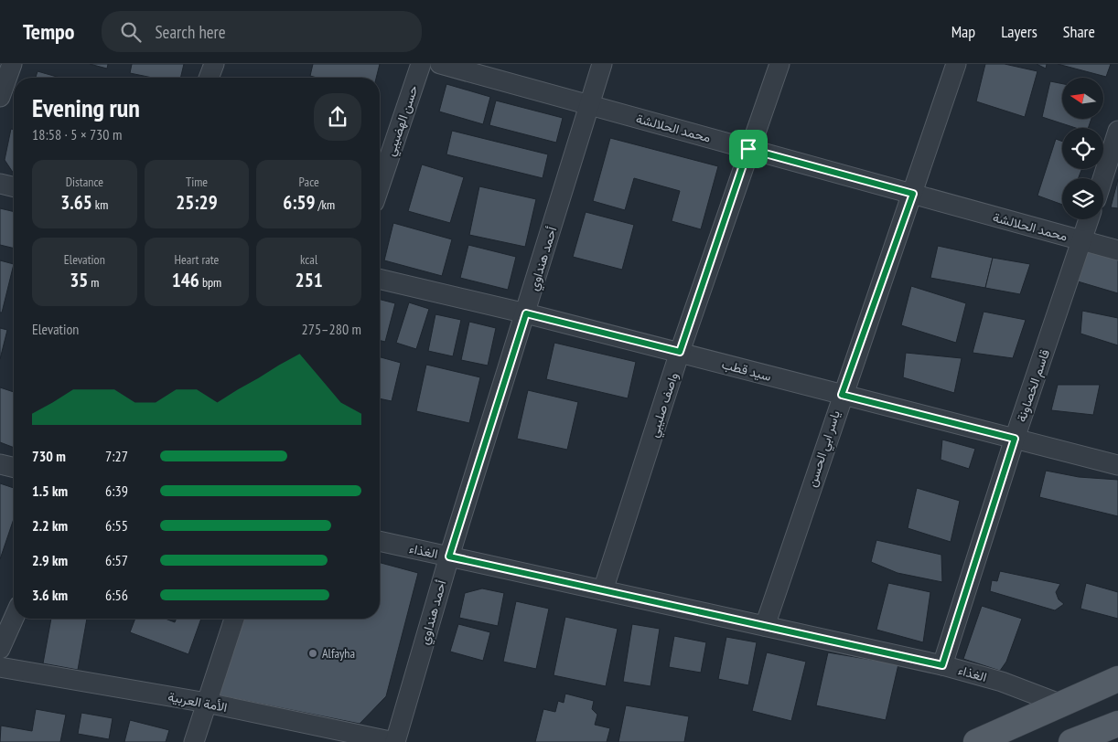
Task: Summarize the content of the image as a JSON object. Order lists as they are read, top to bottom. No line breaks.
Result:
{"streets":{"street":["حسن الهضيبي","محمد الحلالشة","أحمد هنداوي","سيد قطب","قاسم الخصاونة","واصف صليبي","ياسر ابي الحسن","الغذاء","الأمة العربية"]},"crossings":[["محمد الحلالشة","أحمد هنداوي"],["محمد الحلالشة","قاسم الخصاونة"],["محمد الحلالشة","واصف صليبي"],["محمد الحلالشة","ياسر ابي الحسن"],["أحمد هنداوي","سيد قطب"],["أحمد هنداوي","الغذاء"],["أحمد هنداوي","الأمة العربية"],["سيد قطب","قاسم الخصاونة"],["سيد قطب","واصف صليبي"],["سيد قطب","ياسر ابي الحسن"],["قاسم الخصاونة","الغذاء"],["واصف صليبي","الغذاء"],["ياسر ابي الحسن","الغذاء"]],"places":["Alfayha"],"north":"left","page":{"header":"Tempo","search":"Search here","nav":["Map","Layers","Share"],"heading":["Evening run","18:58 · 5 × 730 m"],"stats":[["Distance","3.65 km"],["Time","25:29"],["Pace","6:59 /km"],["Elevation","35 m"],["Heart rate","146 bpm"],["kcal","251"]],"chart":["Elevation","275–280 m"],"list":[{"name":"730 m","note":"7:27"},{"name":"1.5 km","note":"6:39"},{"name":"2.2 km","note":"6:55"},{"name":"2.9 km","note":"6:57"},{"name":"3.6 km","note":"6:56"}]}}
